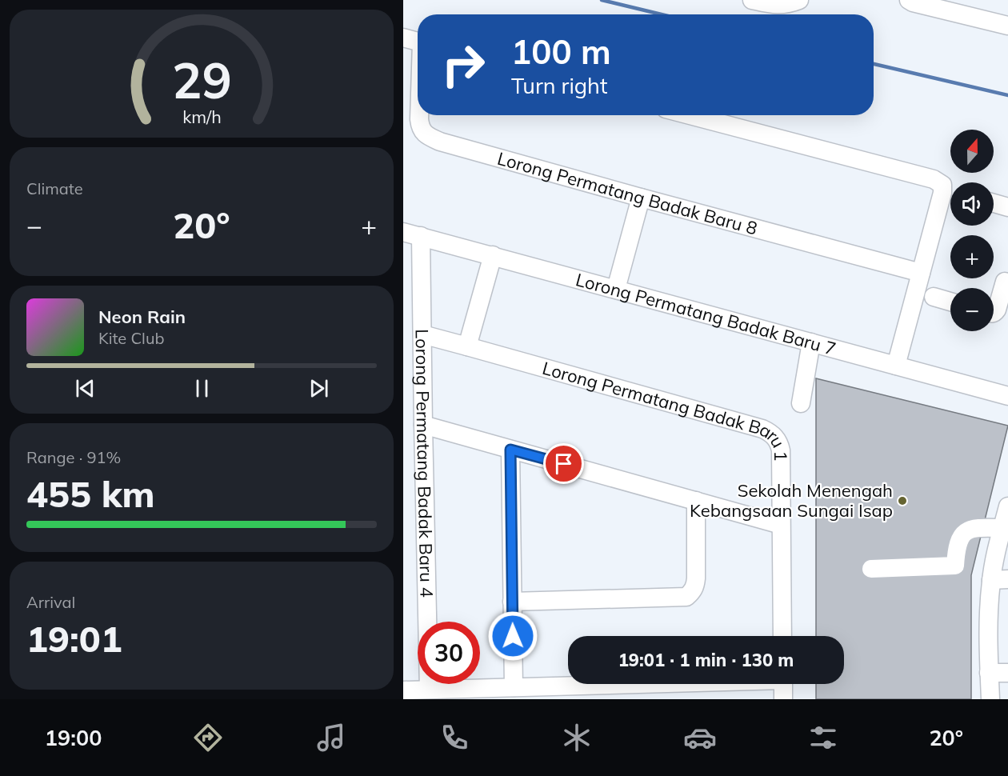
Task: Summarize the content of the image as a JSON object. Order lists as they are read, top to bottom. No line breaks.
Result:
{"streets":{"street":["Lorong Permatang Badak Baru 8","Lorong Permatang Badak Baru 7","Lorong Permatang Badak Baru 1","Lorong Permatang Badak Baru 4"]},"crossings":[["Lorong Permatang Badak Baru 7","Lorong Permatang Badak Baru 4"],["Lorong Permatang Badak Baru 1","Lorong Permatang Badak Baru 4"]],"places":["Sekolah Menengah Kebangsaan Sungai Isap"],"north":"top","page":{"turn":["100 m","Turn right"],"map_buttons":["+","−"],"tile":["Climate",["Range · 91%","455 km"],["Arrival","19:01"]],"heat":["−","20°","+"],"song":["Neon Rain","Kite Club"],"limit":"30","trip":"19:01 · 1 min · 130 m","tabs":["19:00","20°"],"gauge":["29","km/h"]}}
